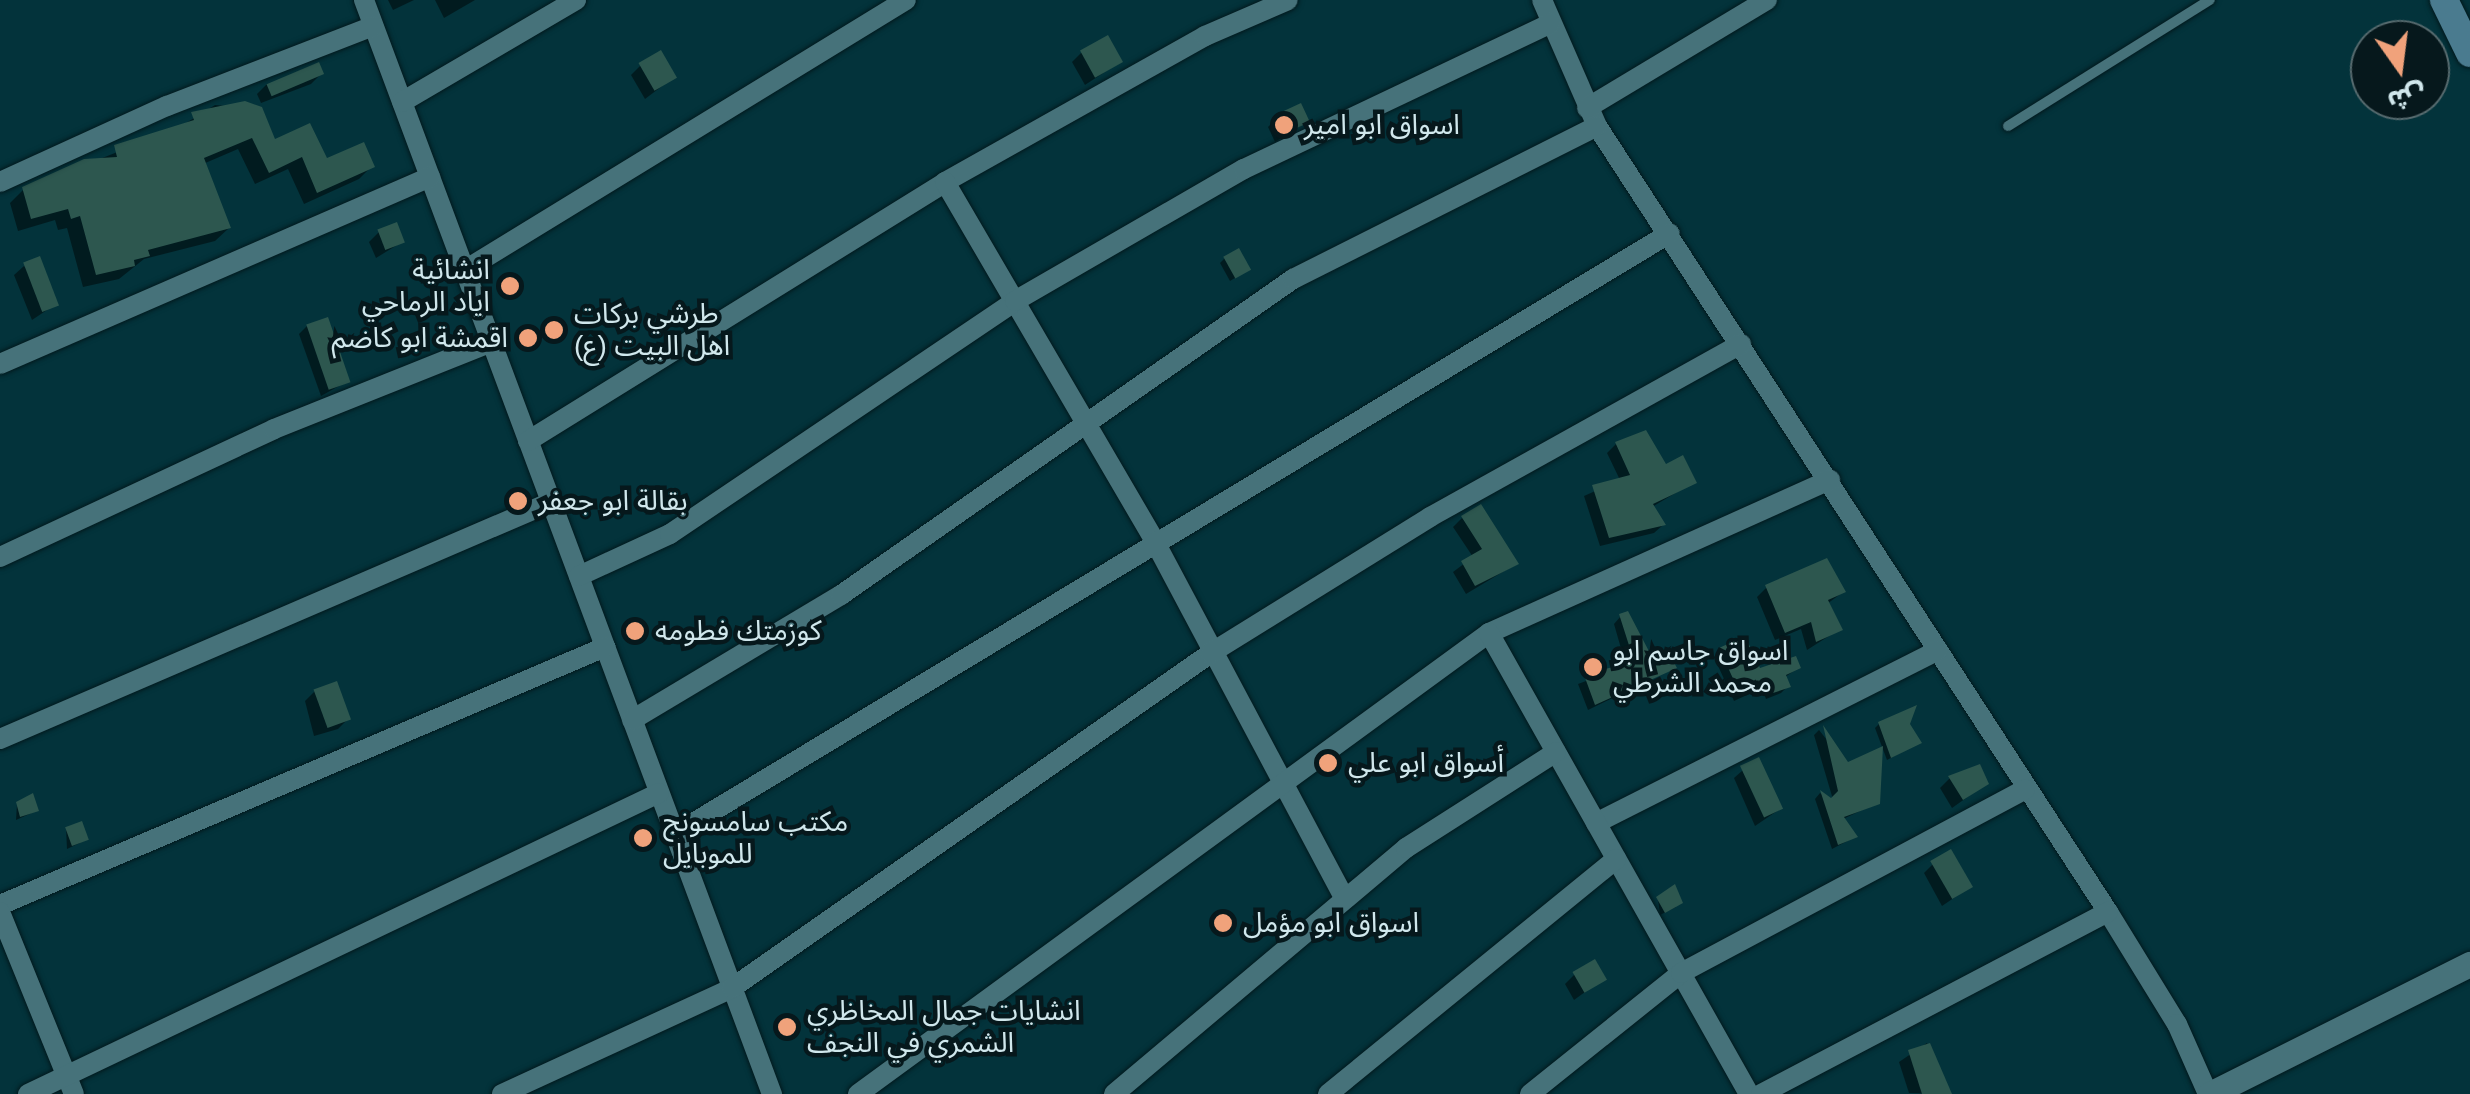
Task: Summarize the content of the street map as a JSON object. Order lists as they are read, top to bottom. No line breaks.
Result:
{"places":["اسواق ابو امير","انشائية اياد الرماحي","طرشي بركات اهل البيت (ع)","اقمشة ابو كاضم","بقالة ابو جعفر","كوزمتك فطومه","اسواق جاسم ابو محمد الشرطي","أسواق ابو علي","مكتب سامسونج للموبايل","اسواق ابو مؤمل","انشايات جمال المخاظري الشمري في النجف"],"north":"bottom"}
